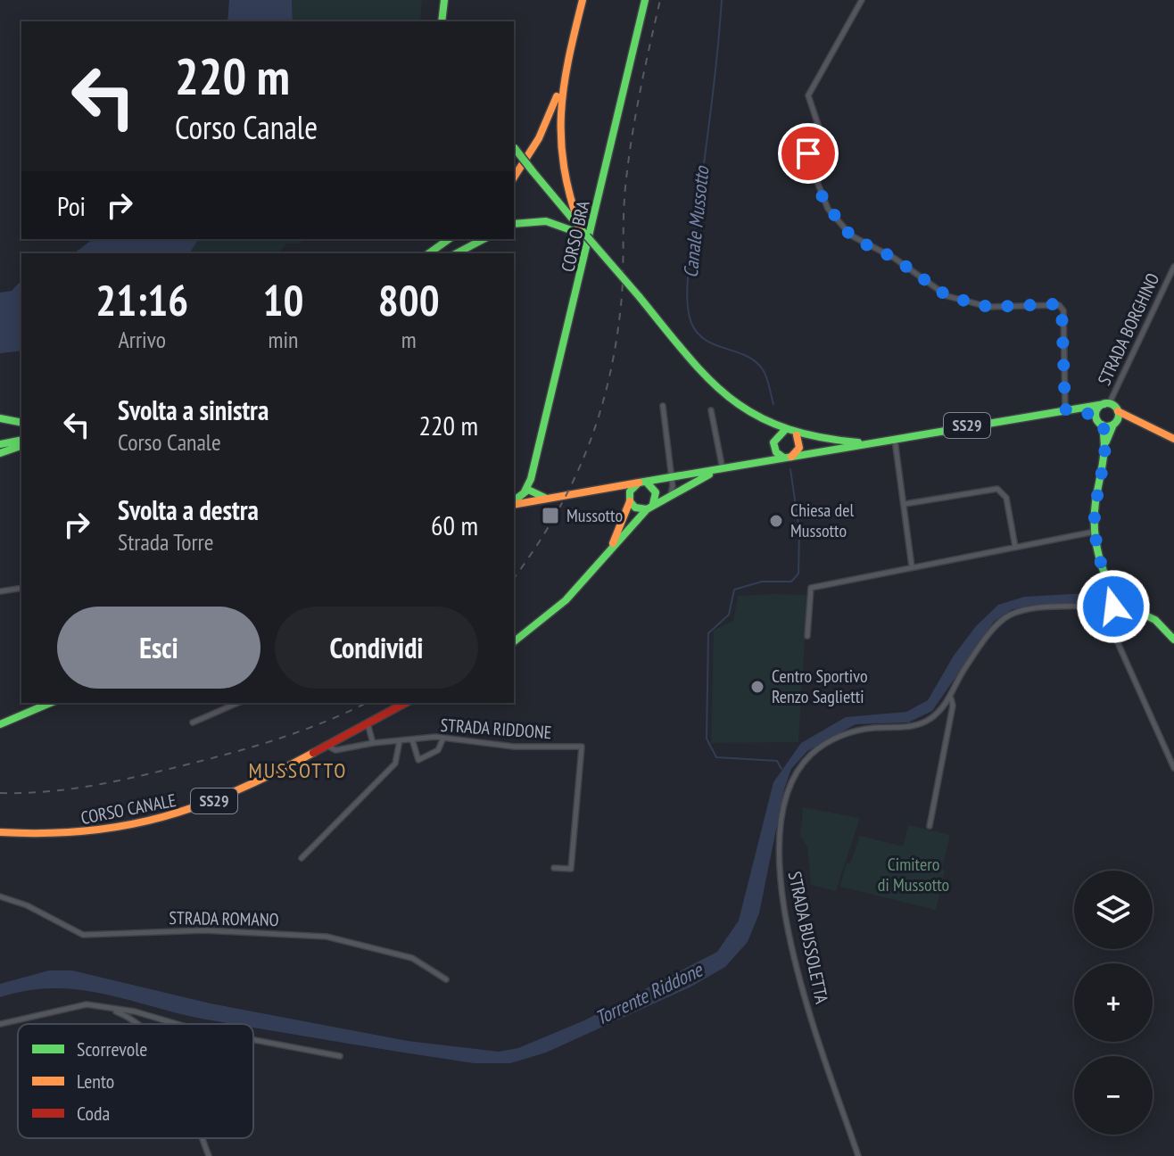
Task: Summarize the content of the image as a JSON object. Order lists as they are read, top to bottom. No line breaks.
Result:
{"streets":{"main road":["CORSO BRA","SS29","CORSO CANALE"],"street":["STRADA BORGHINO","STRADA RIDDONE","STRADA ROMANO","STRADA BUSSOLETTA"]},"crossings":[["STRADA RIDDONE","CORSO CANALE"]],"districts":["MUSSOTTO"],"water":["Canale Mussotto","Torrente Riddone"],"parks":["Cimitero di Mussotto"],"places":{"transit":["Mussotto"],"other":["Chiesa del Mussotto","Centro Sportivo Renzo Saglietti"]},"legend":["Scorrevole","Lento","Coda"],"page":{"turn":["220 m","Corso Canale"],"then":"Poi","eta":["21:16","Arrivo","10","min","800","m"],"list":[{"name":"Svolta a sinistra","note":"Corso Canale","value":"220 m"},{"name":"Svolta a destra","note":"Strada Torre","value":"60 m"}],"buttons":["Esci","Condividi"],"map_buttons":["+","−"]}}
